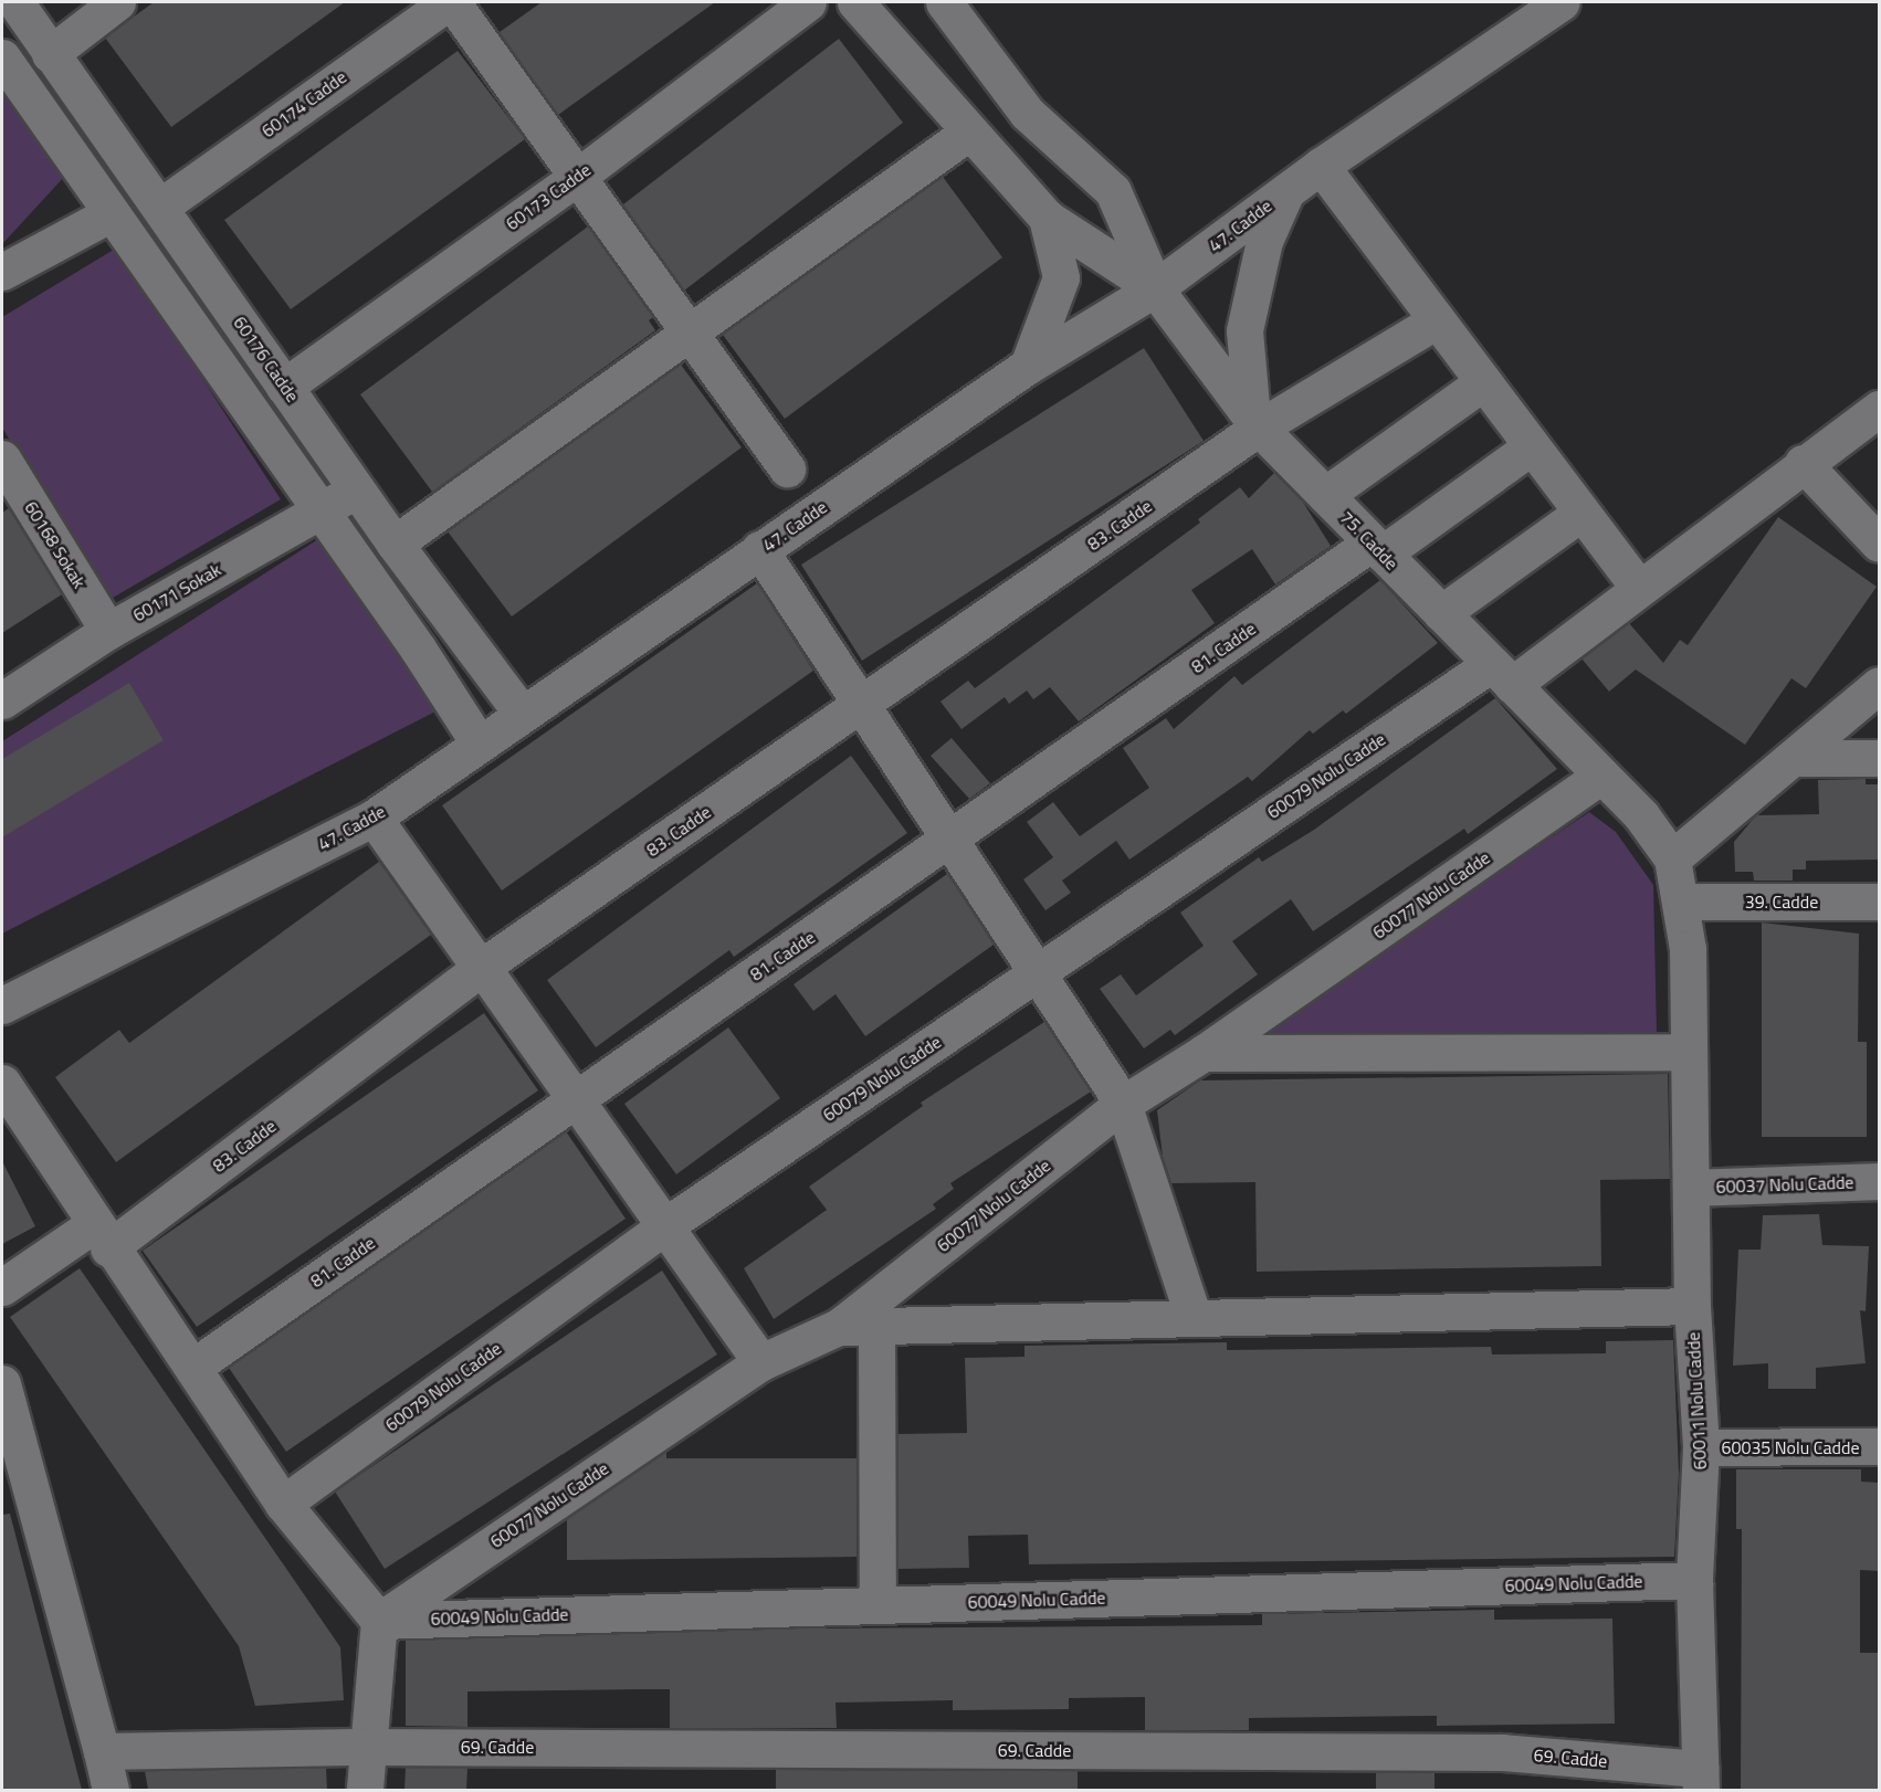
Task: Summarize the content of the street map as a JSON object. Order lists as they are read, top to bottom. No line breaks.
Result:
{"streets":{"street":["60174 Cadde","60173 Cadde","47. Cadde","60176 Cadde","83. Cadde","75. Cadde","60168 Sokak","60171 Sokak","81. Cadde","60079 Nolu Cadde","60077 Nolu Cadde","39. Cadde","60037 Nolu Cadde","60011 Nolu Cadde","60035 Nolu Cadde","60049 Nolu Cadde","69. Cadde"]},"crossings":[["60174 Cadde","60176 Cadde"],["60173 Cadde","60176 Cadde"],["47. Cadde","60176 Cadde"],["47. Cadde","75. Cadde"],["60176 Cadde","60171 Sokak"],["83. Cadde","75. Cadde"],["75. Cadde","81. Cadde"],["75. Cadde","60079 Nolu Cadde"],["75. Cadde","60077 Nolu Cadde"],["75. Cadde","60011 Nolu Cadde"],["60168 Sokak","60171 Sokak"],["60077 Nolu Cadde","60049 Nolu Cadde"],["39. Cadde","60011 Nolu Cadde"],["60037 Nolu Cadde","60011 Nolu Cadde"],["60011 Nolu Cadde","60035 Nolu Cadde"],["60011 Nolu Cadde","60049 Nolu Cadde"],["60011 Nolu Cadde","69. Cadde"]]}
